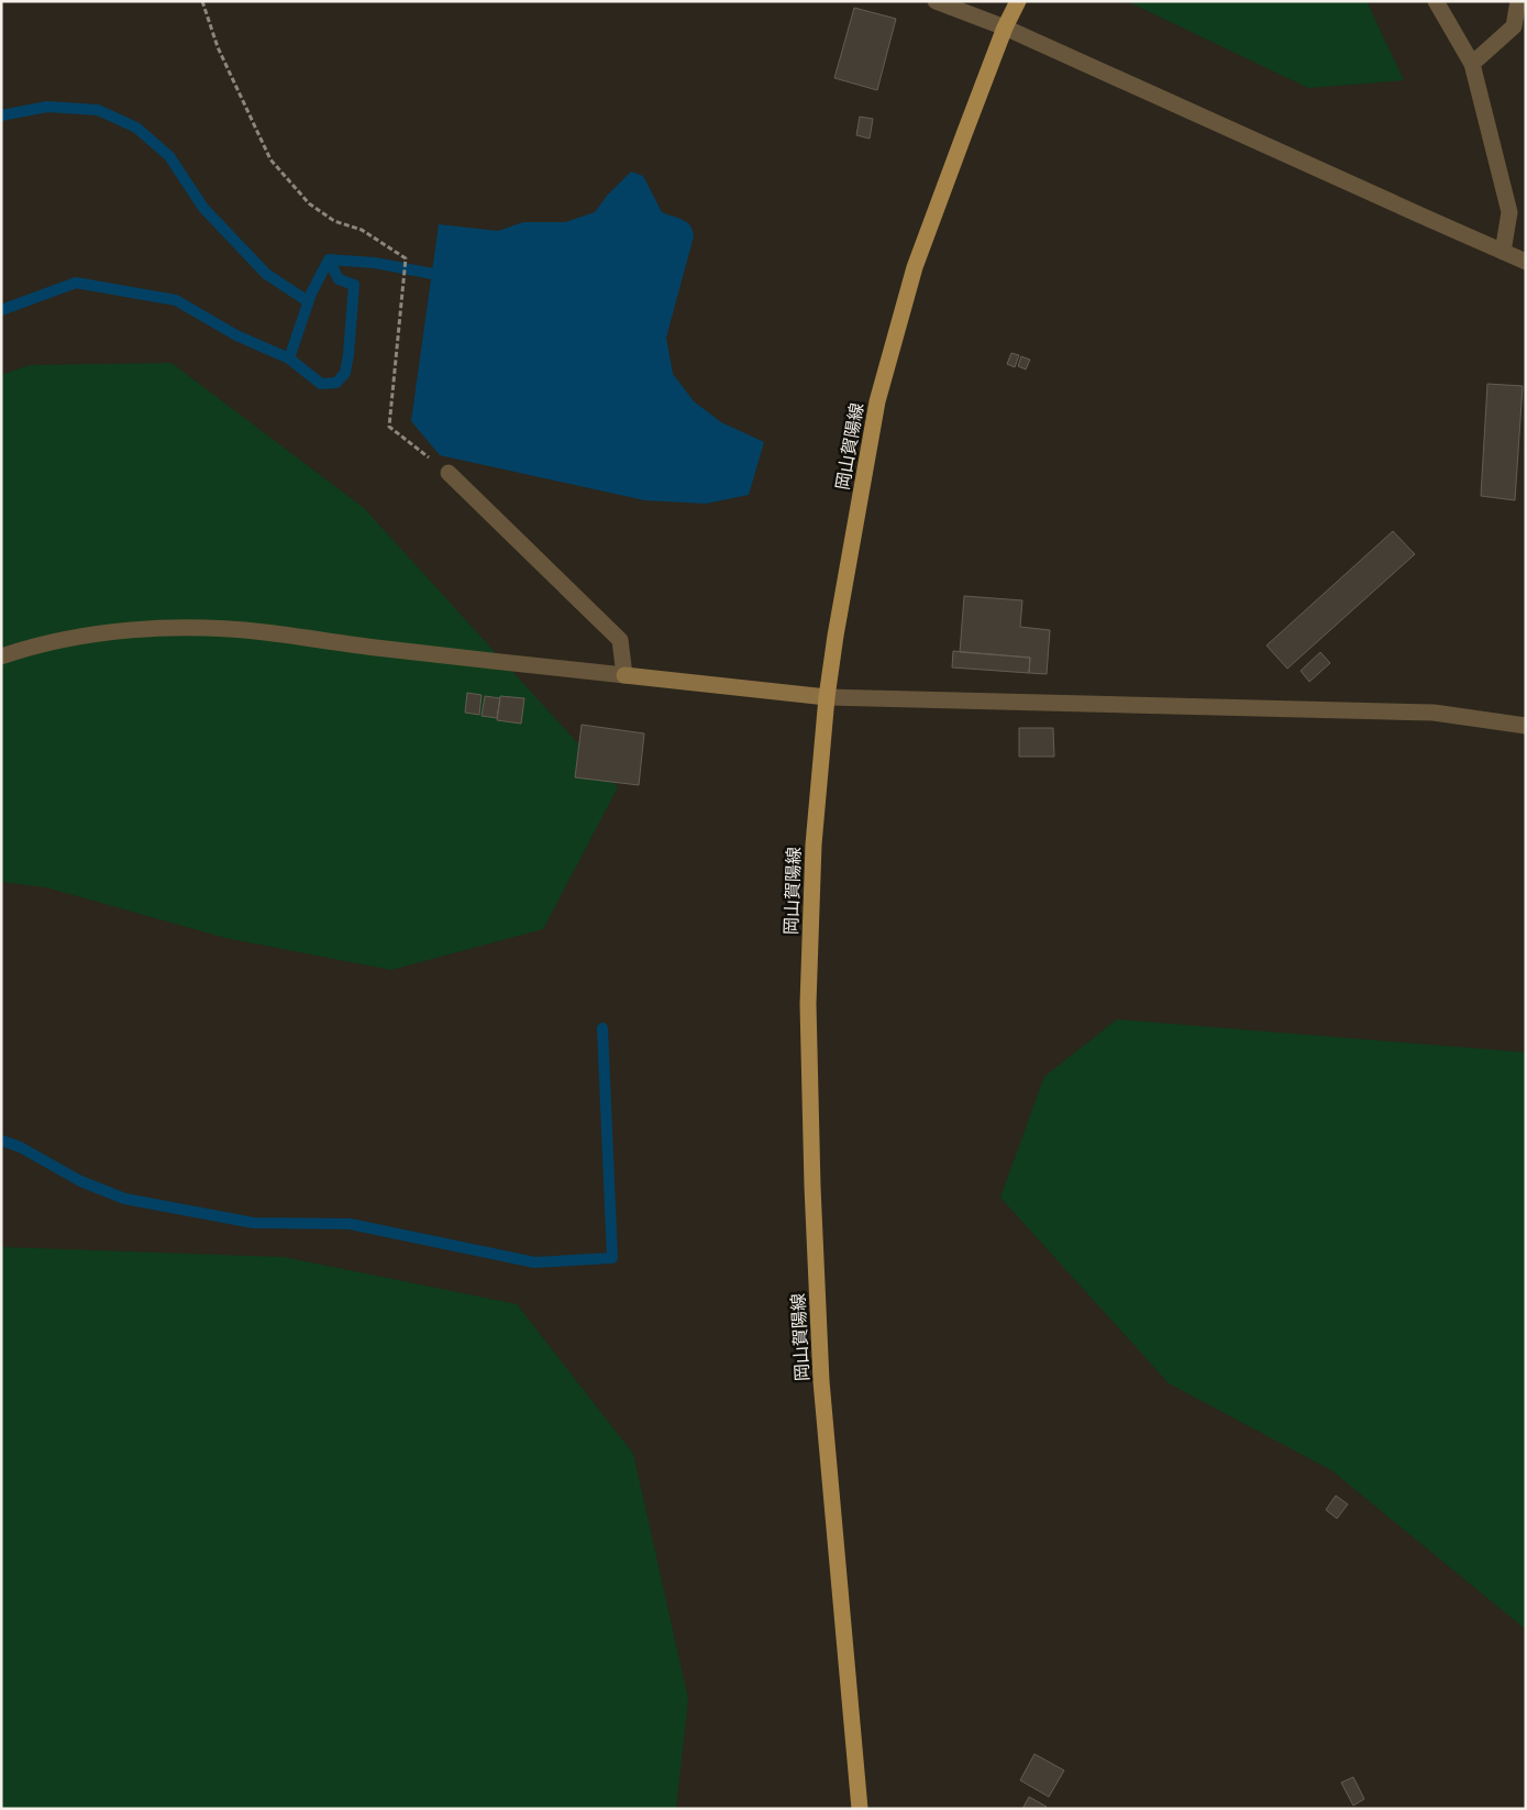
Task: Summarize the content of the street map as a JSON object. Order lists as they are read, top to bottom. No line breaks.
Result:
{"streets":{"main road":["岡山賀陽線"]}}
